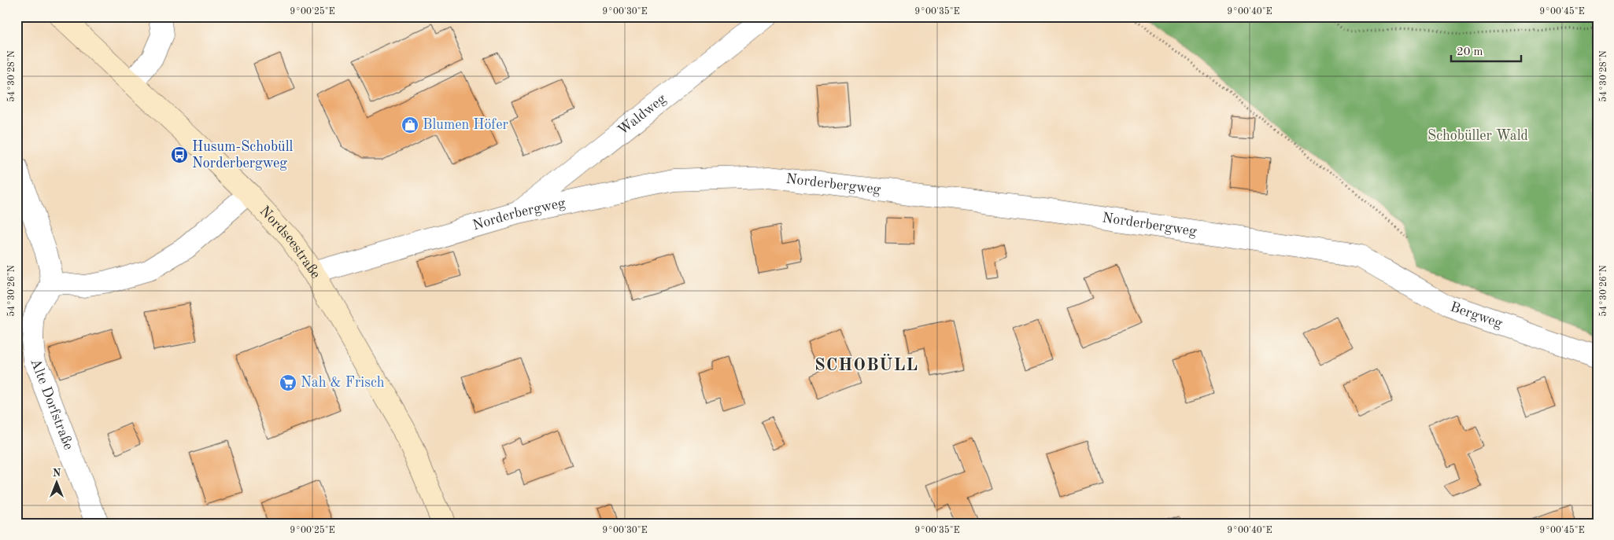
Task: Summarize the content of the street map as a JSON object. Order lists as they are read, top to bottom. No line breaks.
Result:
{"streets":{"main road":["Nordseestraße"],"street":["Waldweg","Norderbergweg","Bergweg","Alte Dorfstraße"]},"crossings":[["Waldweg","Norderbergweg"],["Norderbergweg","Nordseestraße"],["Norderbergweg","Bergweg"]],"districts":["SCHOBÜLL"],"parks":["Schobüller Wald"],"places":{"shop":["Blumen Höfer"],"bus stop":["Husum-Schobüll Norderbergweg"],"supermarket":["Nah & Frisch"]},"scale_bar":"20 m","north":"top","coordinates":["9°00'25\"E","9°00'30\"E","9°00'35\"E","9°00'40\"E","9°00'45\"E","54°30'28\"N","54°30'26\"N"]}
